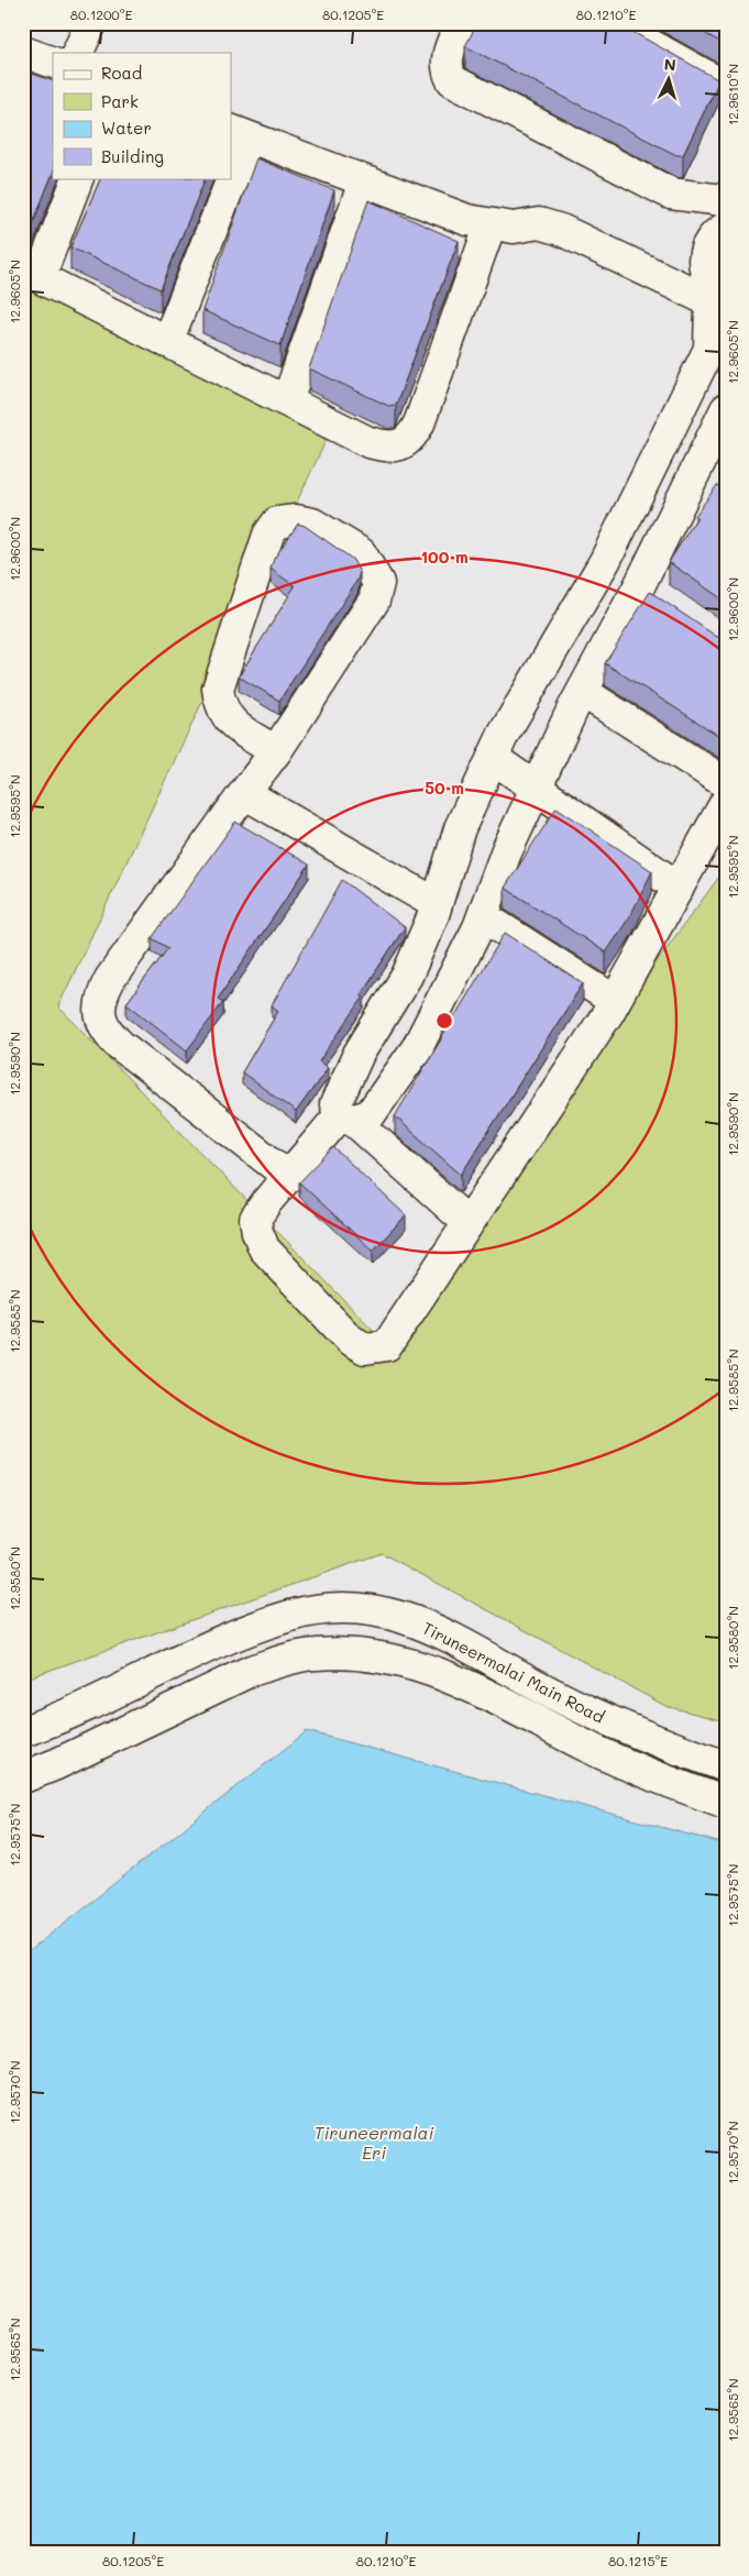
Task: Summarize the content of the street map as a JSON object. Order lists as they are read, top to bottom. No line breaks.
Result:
{"streets":{"street":["Tiruneermalai Main Road"]},"water":["Tiruneermalai Eri"],"legend":["Road","Park","Water","Building"],"north":"top","coordinates":["80.1200°E","80.1205°E","80.1210°E","12.9610°N","12.9605°N","12.9600°N","12.9595°N","12.9590°N","12.9585°N","12.9580°N","12.9575°N","12.9570°N","12.9565°N","80.1215°E"],"rings":["100 m","50 m"]}
